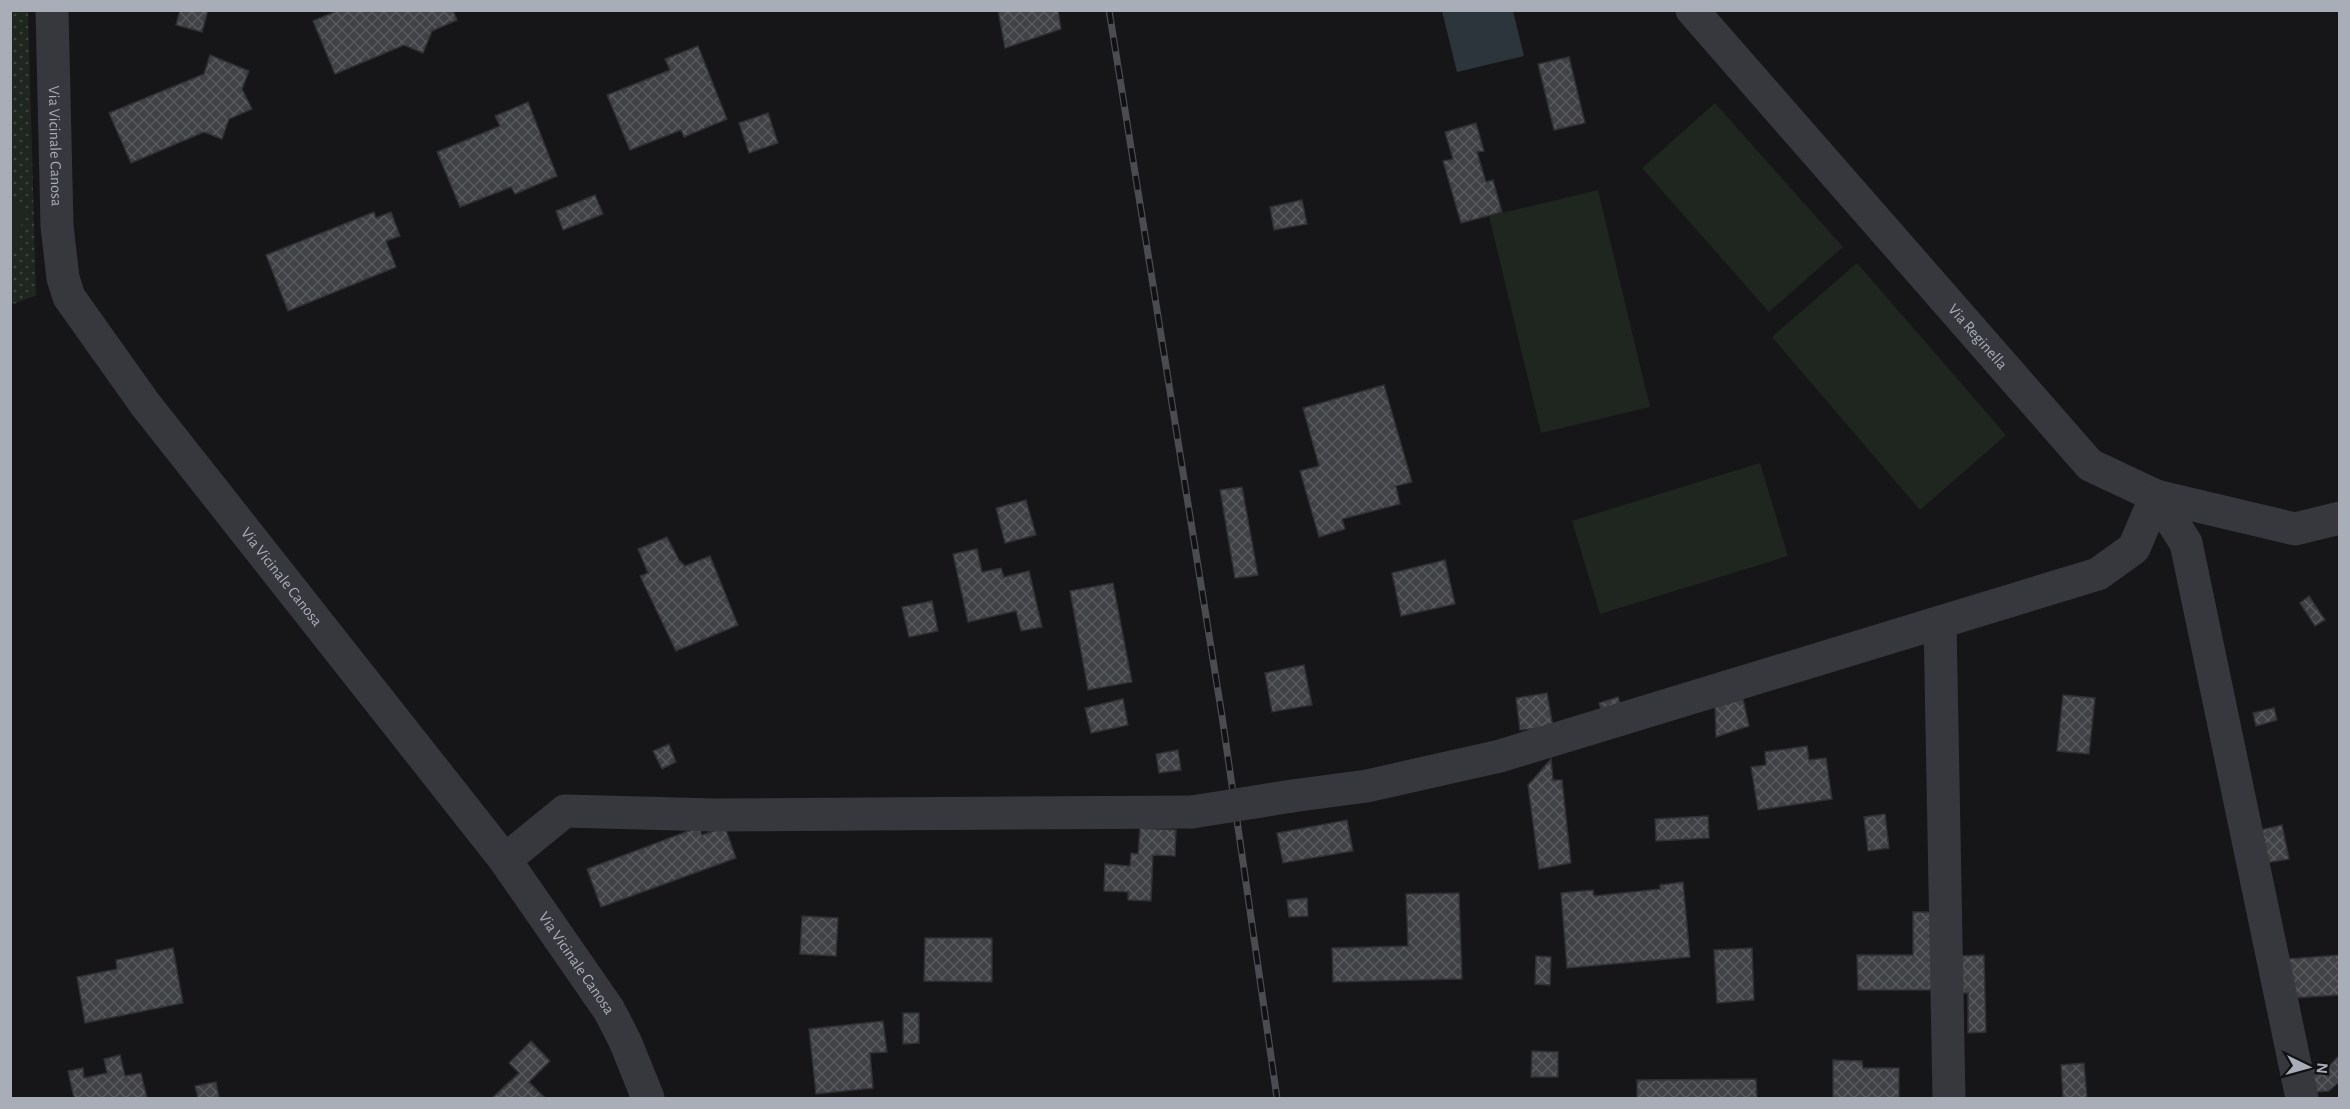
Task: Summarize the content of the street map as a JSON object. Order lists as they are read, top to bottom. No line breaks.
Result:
{"streets":{"street":["Via Vicinale Canosa","Via Reginella"]},"north":"right"}
